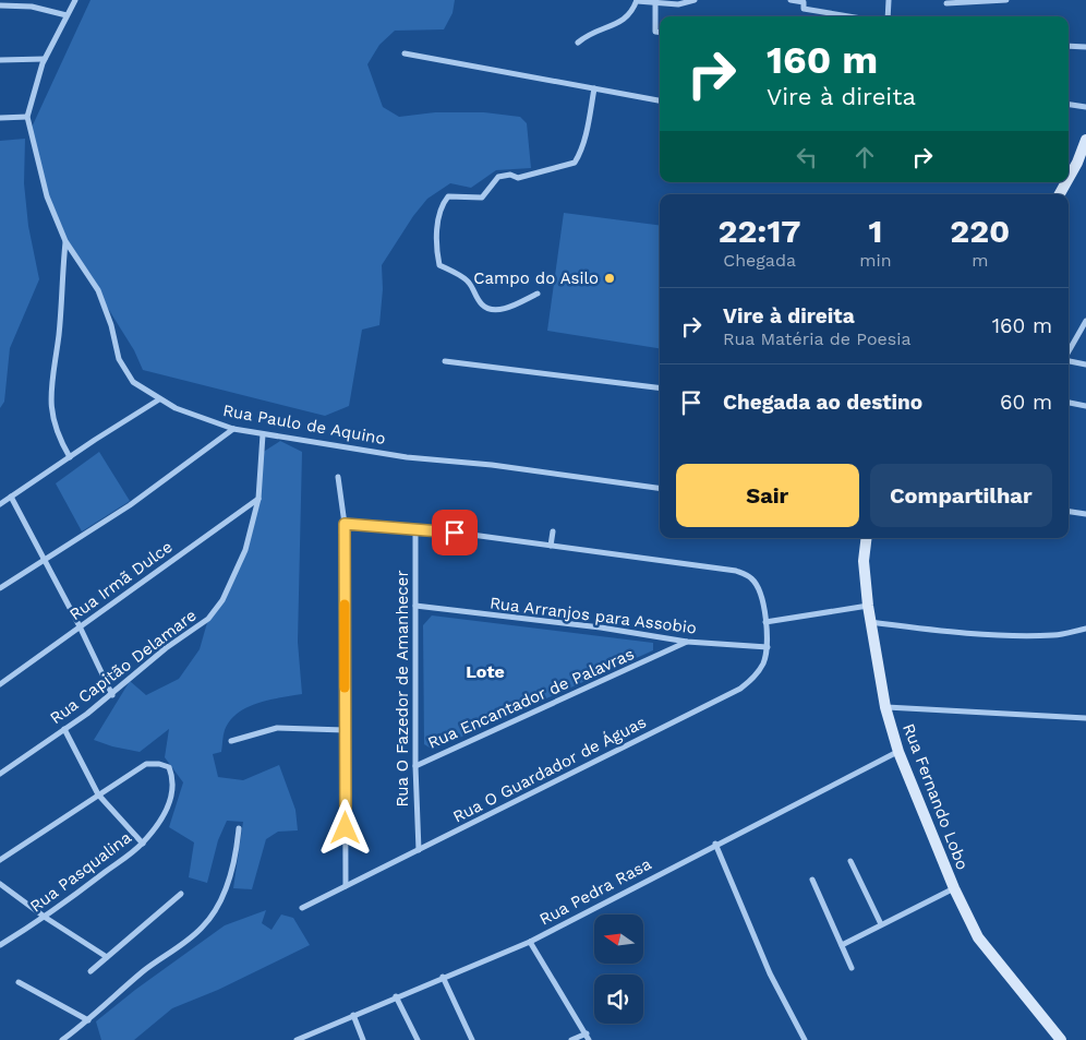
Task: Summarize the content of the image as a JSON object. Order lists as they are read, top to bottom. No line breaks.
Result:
{"streets":{"main road":["Rua Fernando Lobo"],"street":["Rua Paulo de Aquino","Rua Irmã Dulce","Rua Arranjos para Assobio","Rua Capitão Delamare","Rua O Fazedor de Amanhecer","Rua Encantador de Palavras","Rua O Guardador de Águas","Rua Pasqualina","Rua Pedra Rasa"]},"crossings":[["Rua Paulo de Aquino","Rua Capitão Delamare"],["Rua Irmã Dulce","Rua Capitão Delamare"],["Rua Arranjos para Assobio","Rua O Fazedor de Amanhecer"],["Rua Arranjos para Assobio","Rua Encantador de Palavras"],["Rua Arranjos para Assobio","Rua O Guardador de Águas"],["Rua O Fazedor de Amanhecer","Rua Encantador de Palavras"],["Rua O Fazedor de Amanhecer","Rua O Guardador de Águas"],["Rua Fernando Lobo","Rua Pedra Rasa"]],"districts":["Lote"],"places":["Campo do Asilo"],"north":"left","page":{"turn":["160 m","Vire à direita"],"eta":["22:17","Chegada","1","min","220","m"],"list":[{"name":"Vire à direita","note":"Rua Matéria de Poesia","value":"160 m"},{"name":"Chegada ao destino","value":"60 m"}],"buttons":["Sair","Compartilhar"]}}
